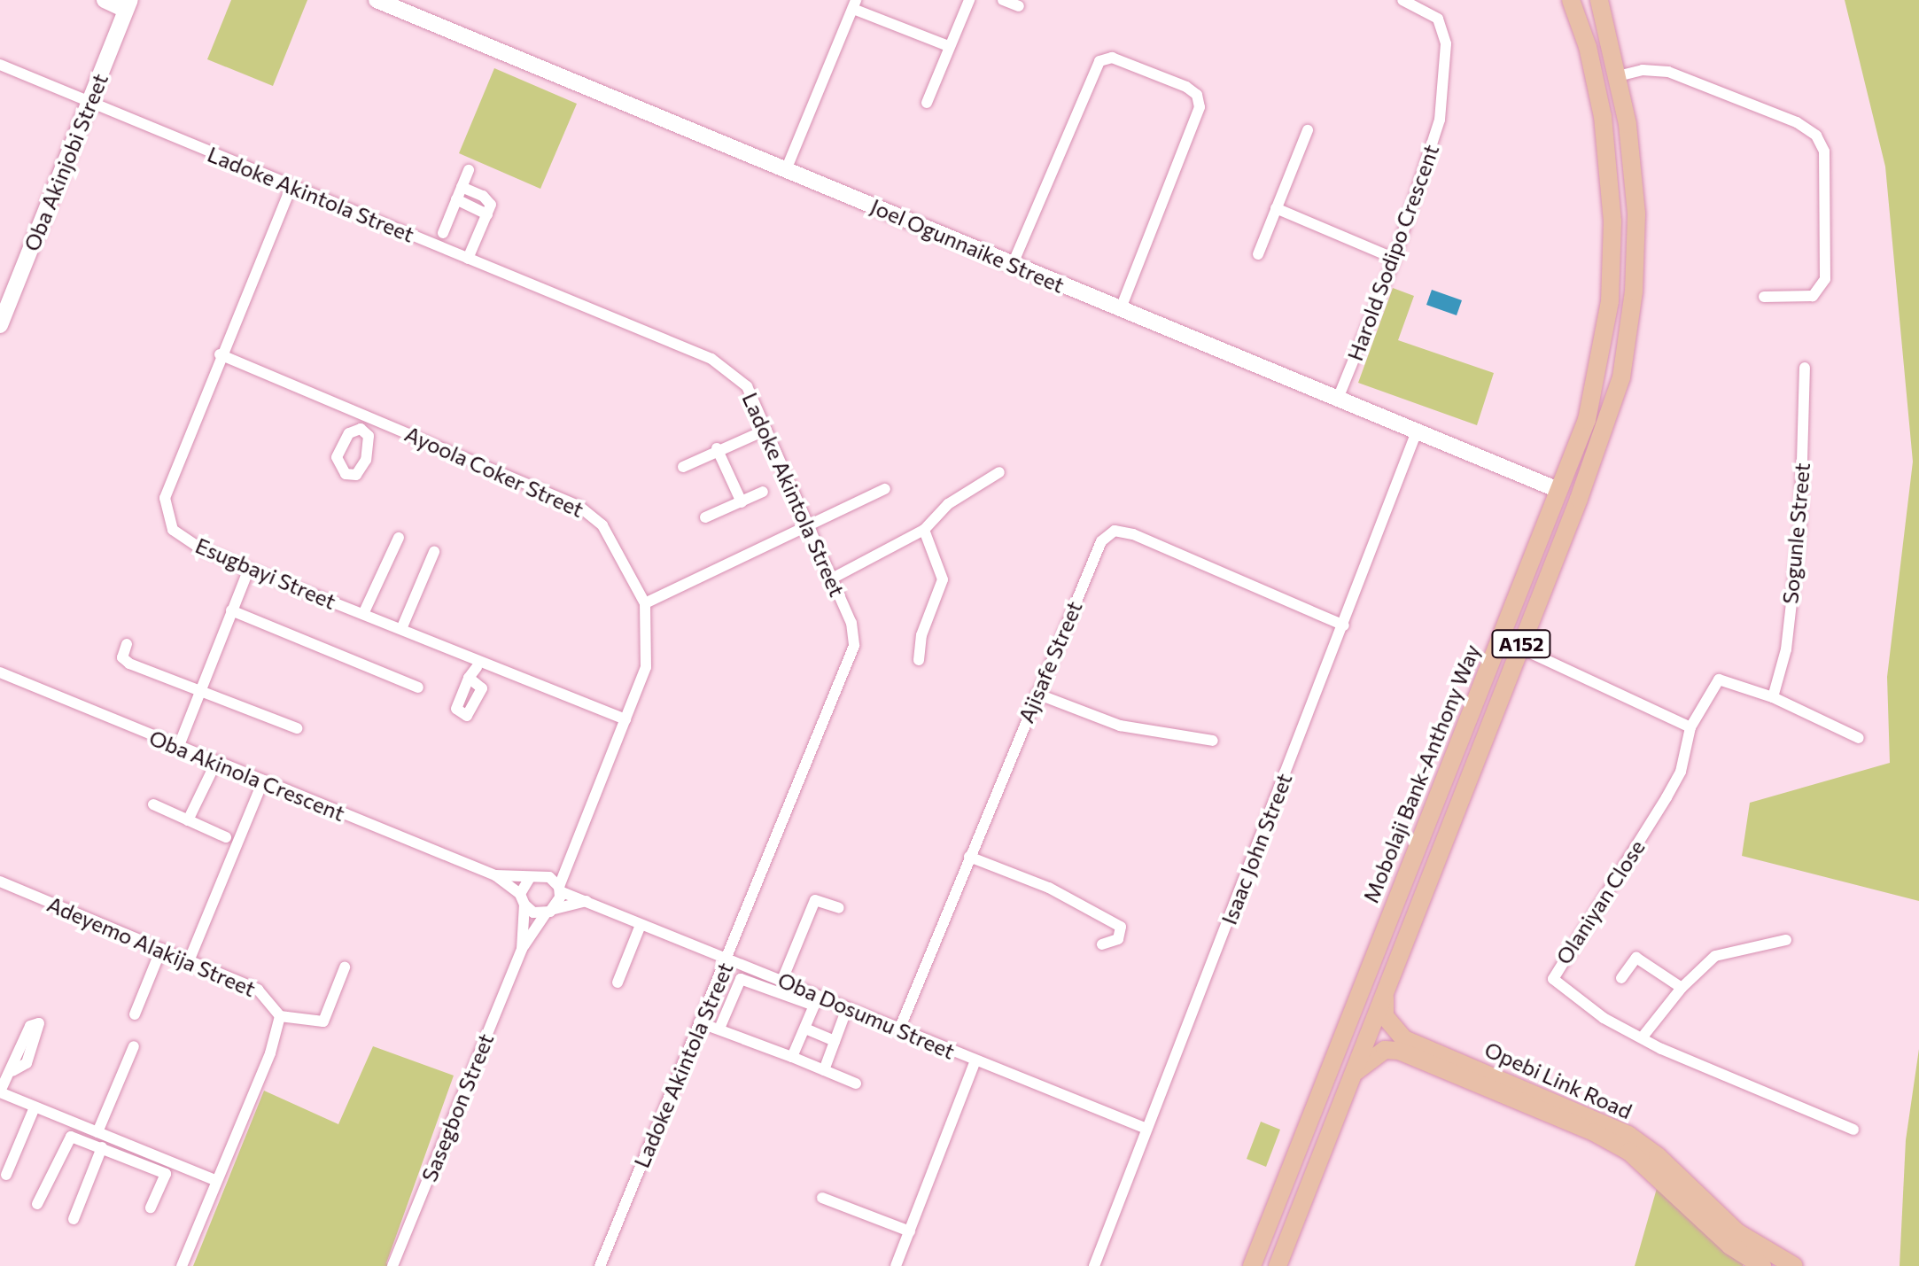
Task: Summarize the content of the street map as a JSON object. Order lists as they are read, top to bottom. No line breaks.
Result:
{"streets":{"main road":["A152","Mobolaji Bank-Anthony Way","Opebi Link Road"],"street":["Oba Akinjobi Street","Ladoke Akintola Street","Joel Ogunnaike Street","Harold Sodipo Crescent","Ayoola Coker Street","Sogunle Street","Esugbayi Street","Ajisafe Street","Oba Akinola Crescent","Isaac John Street","Olaniyan Close","Adeyemo Alakija Street","Oba Dosumu Street","Sasegbon Street"]},"crossings":[["Oba Akinjobi Street","Ladoke Akintola Street"],["Ladoke Akintola Street","Esugbayi Street"],["Ladoke Akintola Street","Oba Dosumu Street"],["Joel Ogunnaike Street","Harold Sodipo Crescent"],["Joel Ogunnaike Street","Mobolaji Bank-Anthony Way"],["Joel Ogunnaike Street","Isaac John Street"],["Ayoola Coker Street","Esugbayi Street"],["Ayoola Coker Street","Oba Dosumu Street"],["Ayoola Coker Street","Sasegbon Street"],["Ajisafe Street","Isaac John Street"],["Ajisafe Street","Oba Dosumu Street"],["Mobolaji Bank-Anthony Way","Opebi Link Road"],["Isaac John Street","Oba Dosumu Street"],["Oba Dosumu Street","Sasegbon Street"]]}
